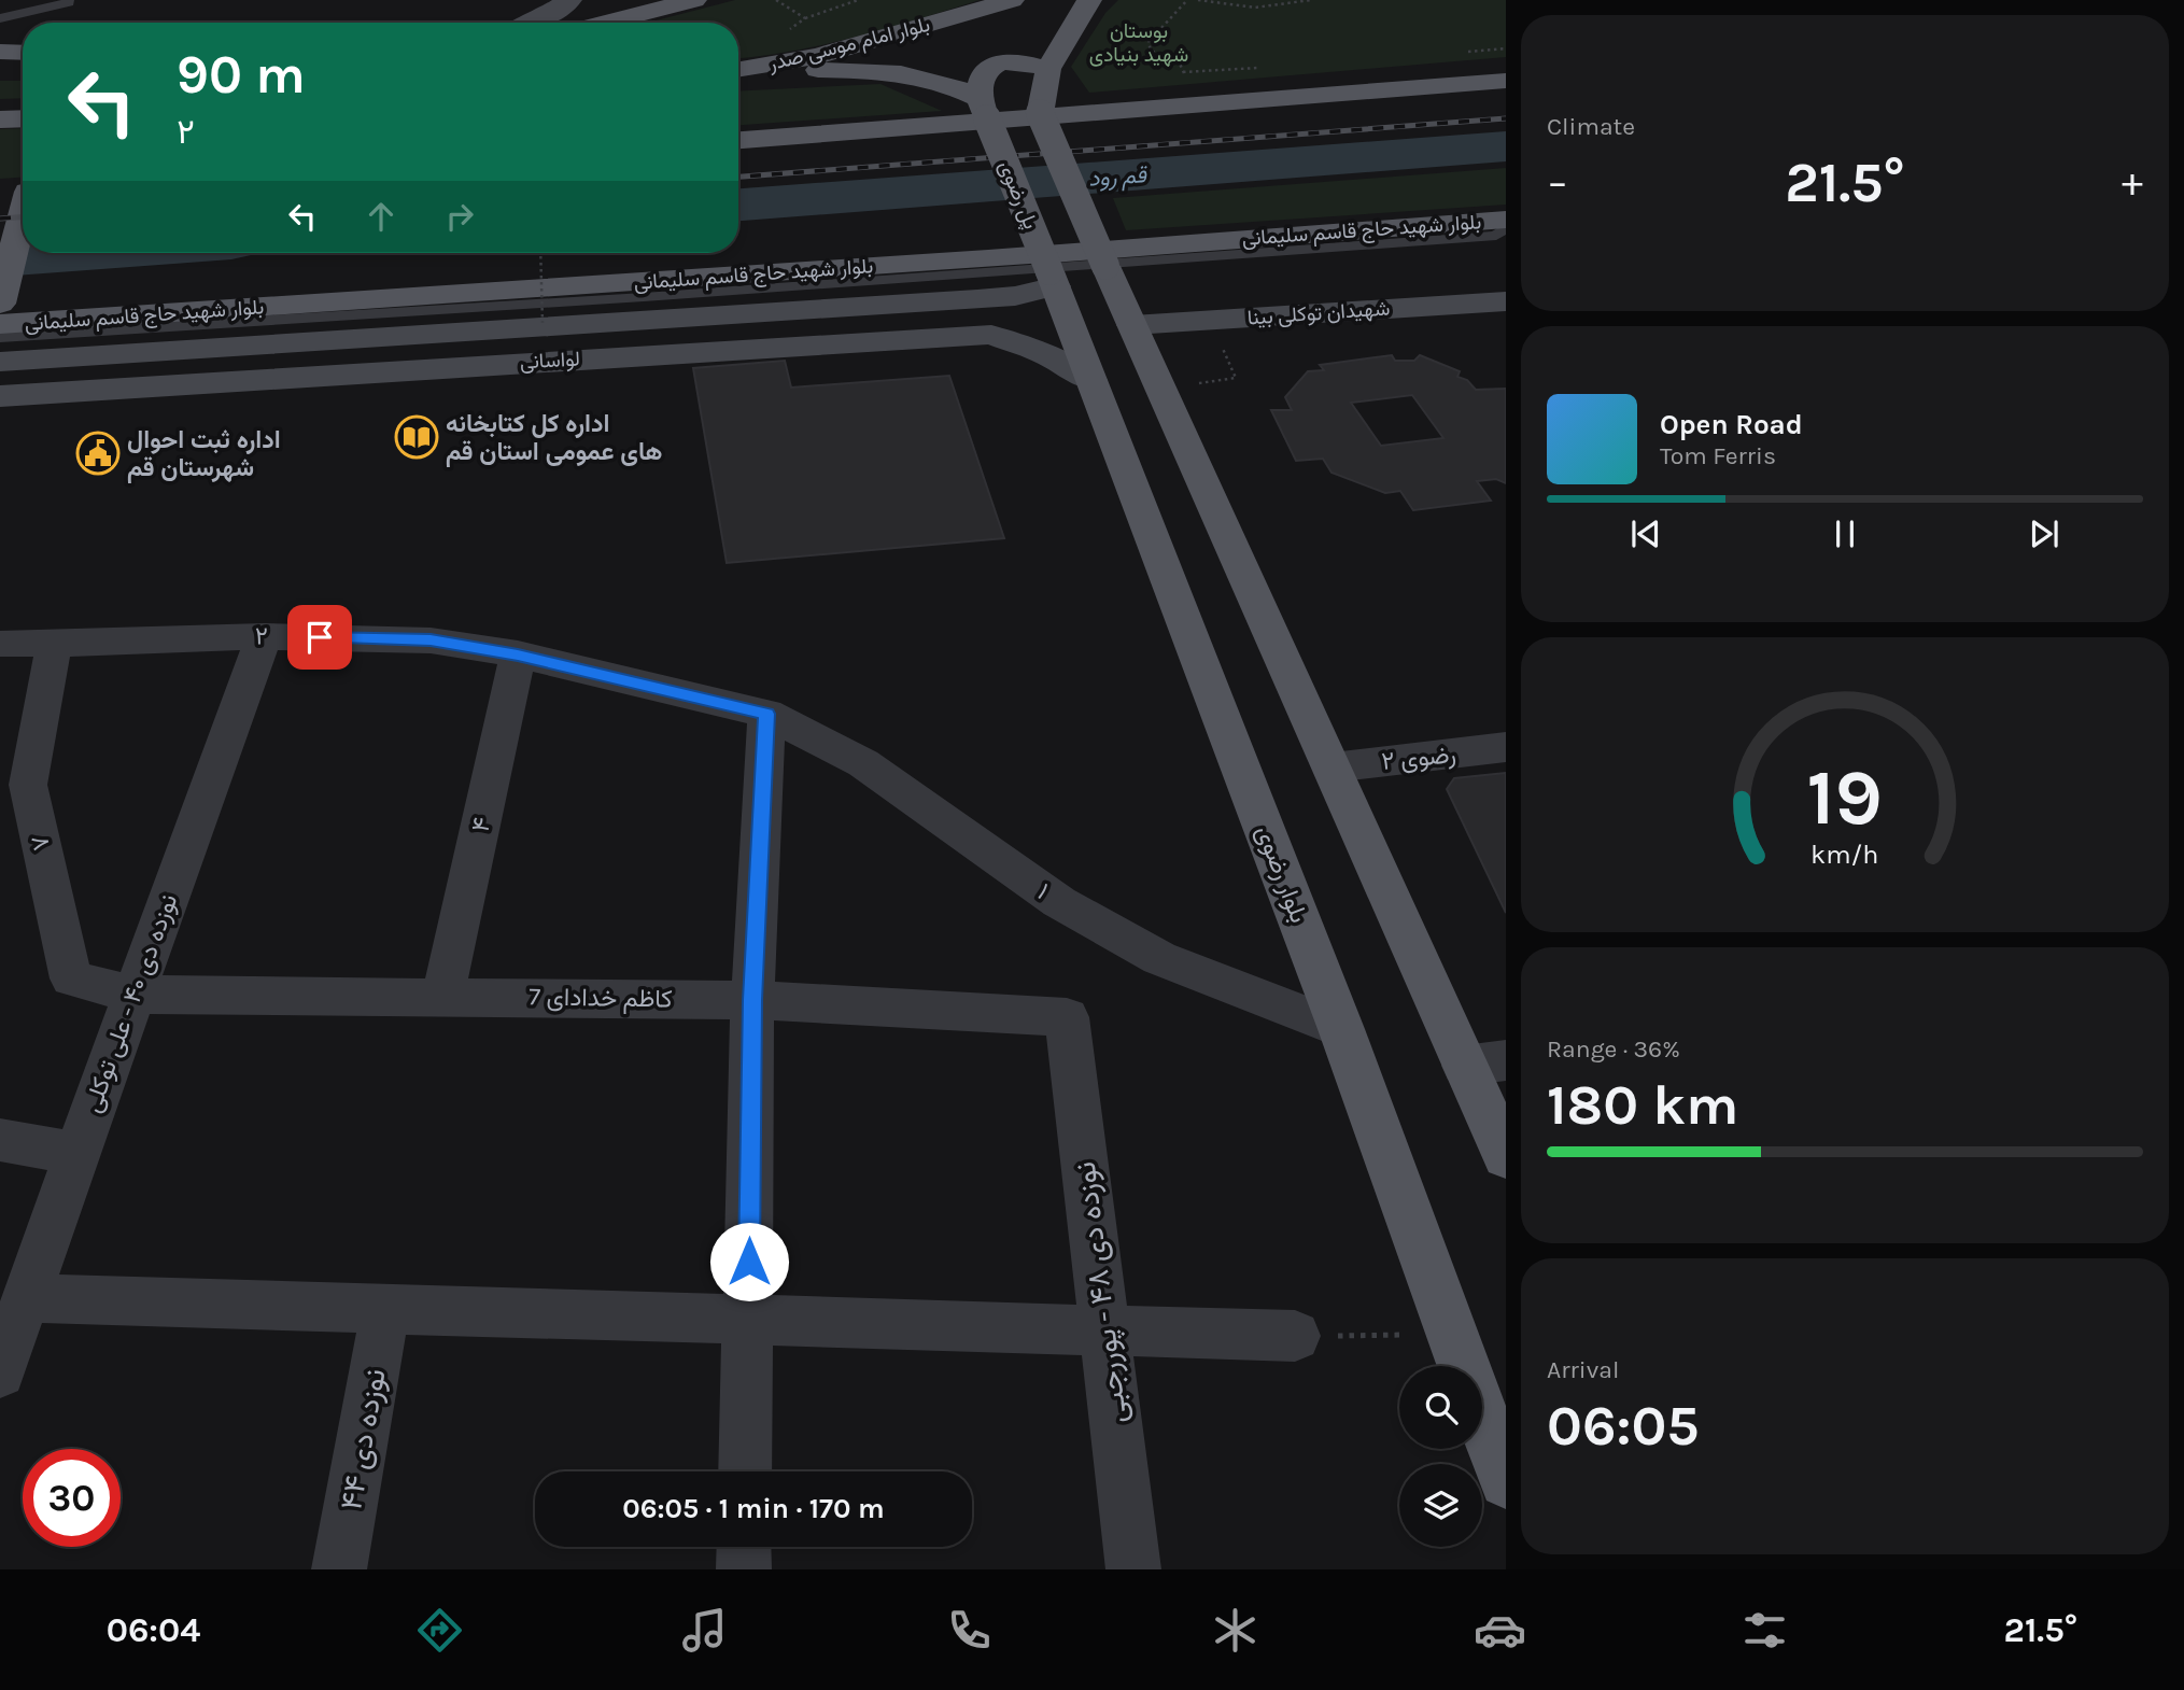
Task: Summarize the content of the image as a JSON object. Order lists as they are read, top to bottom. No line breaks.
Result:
{"streets":{"main road":["بلوار امام موسی صدر","پل رضوی","بلوار شهید حاج قاسم سلیمانی","شهیدان توکلی بینا","لواسانی","بلوار رضوی"],"street":["۲","رضوی ۲","۴","۸","۱","7 کاظم خدادای","نوزده دی ۴۰ - علی توکلی","نوزده دی ۴۸ - پوررجبی","نوزده دی ۴۴"]},"crossings":[["پل رضوی","لواسانی"],["پل رضوی","بلوار رضوی"],["لواسانی","بلوار رضوی"],["۲","۴"],["۲","۸"],["۲","۱"],["۲","نوزده دی ۴۰ - علی توکلی"],["۴","7 کاظم خدادای"],["۸","7 کاظم خدادای"],["۸","نوزده دی ۴۰ - علی توکلی"],["بلوار رضوی","۱"],["7 کاظم خدادای","نوزده دی ۴۰ - علی توکلی"],["7 کاظم خدادای","نوزده دی ۴۸ - پوررجبی"]],"water":["قم رود"],"parks":["بوستان شهید بنیادی"],"places":{"library":["اداره کل کتابخانه های عمومی استان قم"],"public building":["اداره ثبت احوال شهرستان قم"]},"page":{"tile":["Climate",["Range · 36%","180 km"],["Arrival","06:05"]],"turn":["90 m","۲"],"heat":["−","21.5°","+"],"song":["Open Road","Tom Ferris"],"limit":"30","trip":"06:05 · 1 min · 170 m","tabs":["06:04","21.5°"],"gauge":["19","km/h"]}}
